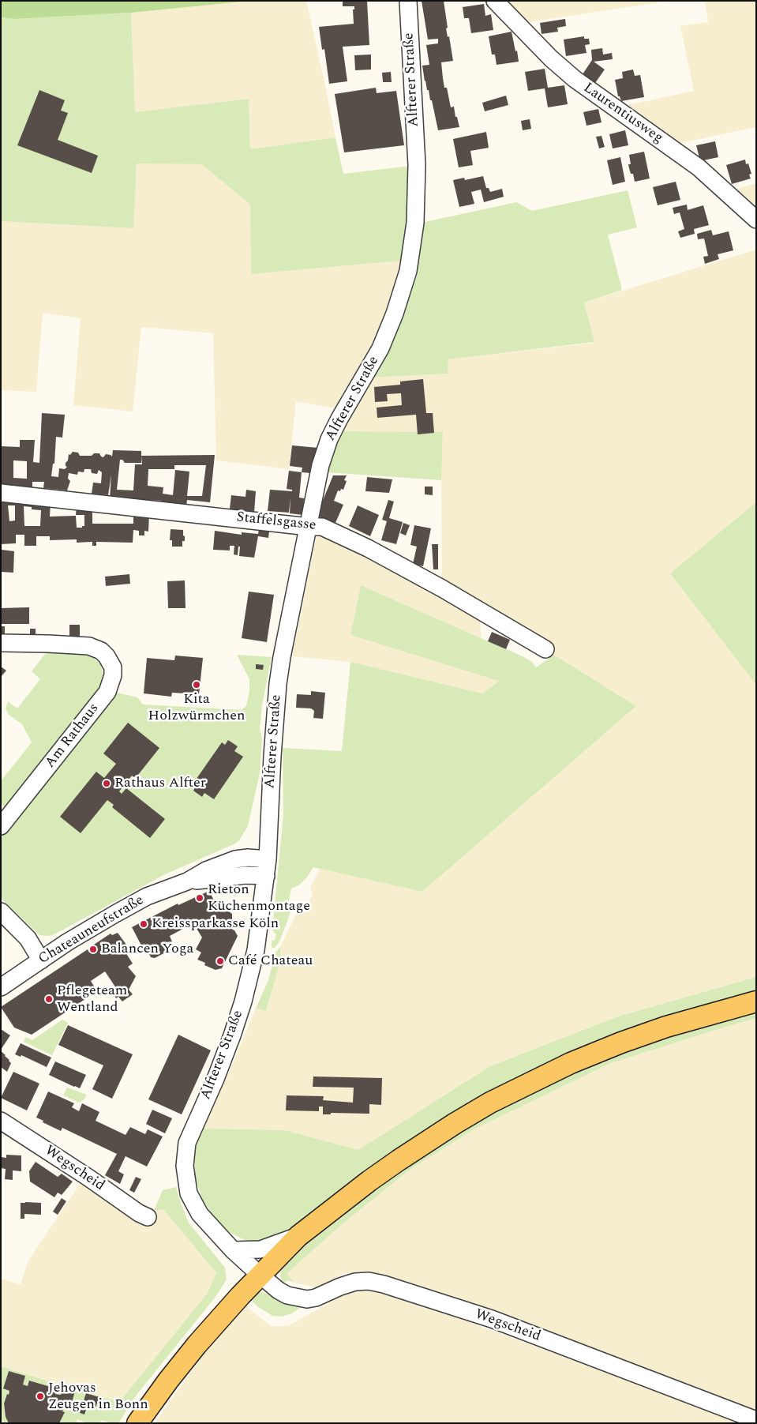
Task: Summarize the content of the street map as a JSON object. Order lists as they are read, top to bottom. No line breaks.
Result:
{"streets":{"street":["Alfterer Straße","Laurentiusweg","Staffelsgasse","Am Rathaus","Chateauneufstraße","Wegscheid"]},"crossings":[["Alfterer Straße","Staffelsgasse"],["Alfterer Straße","Chateauneufstraße"],["Alfterer Straße","Wegscheid"]],"places":["Kita Holzwürmchen","Rathaus Alfter","Rieton Küchenmontage","Kreissparkasse Köln","Balancen Yoga","Café Chateau","Pflegeteam Wentland","Jehovas Zeugen in Bonn"]}
